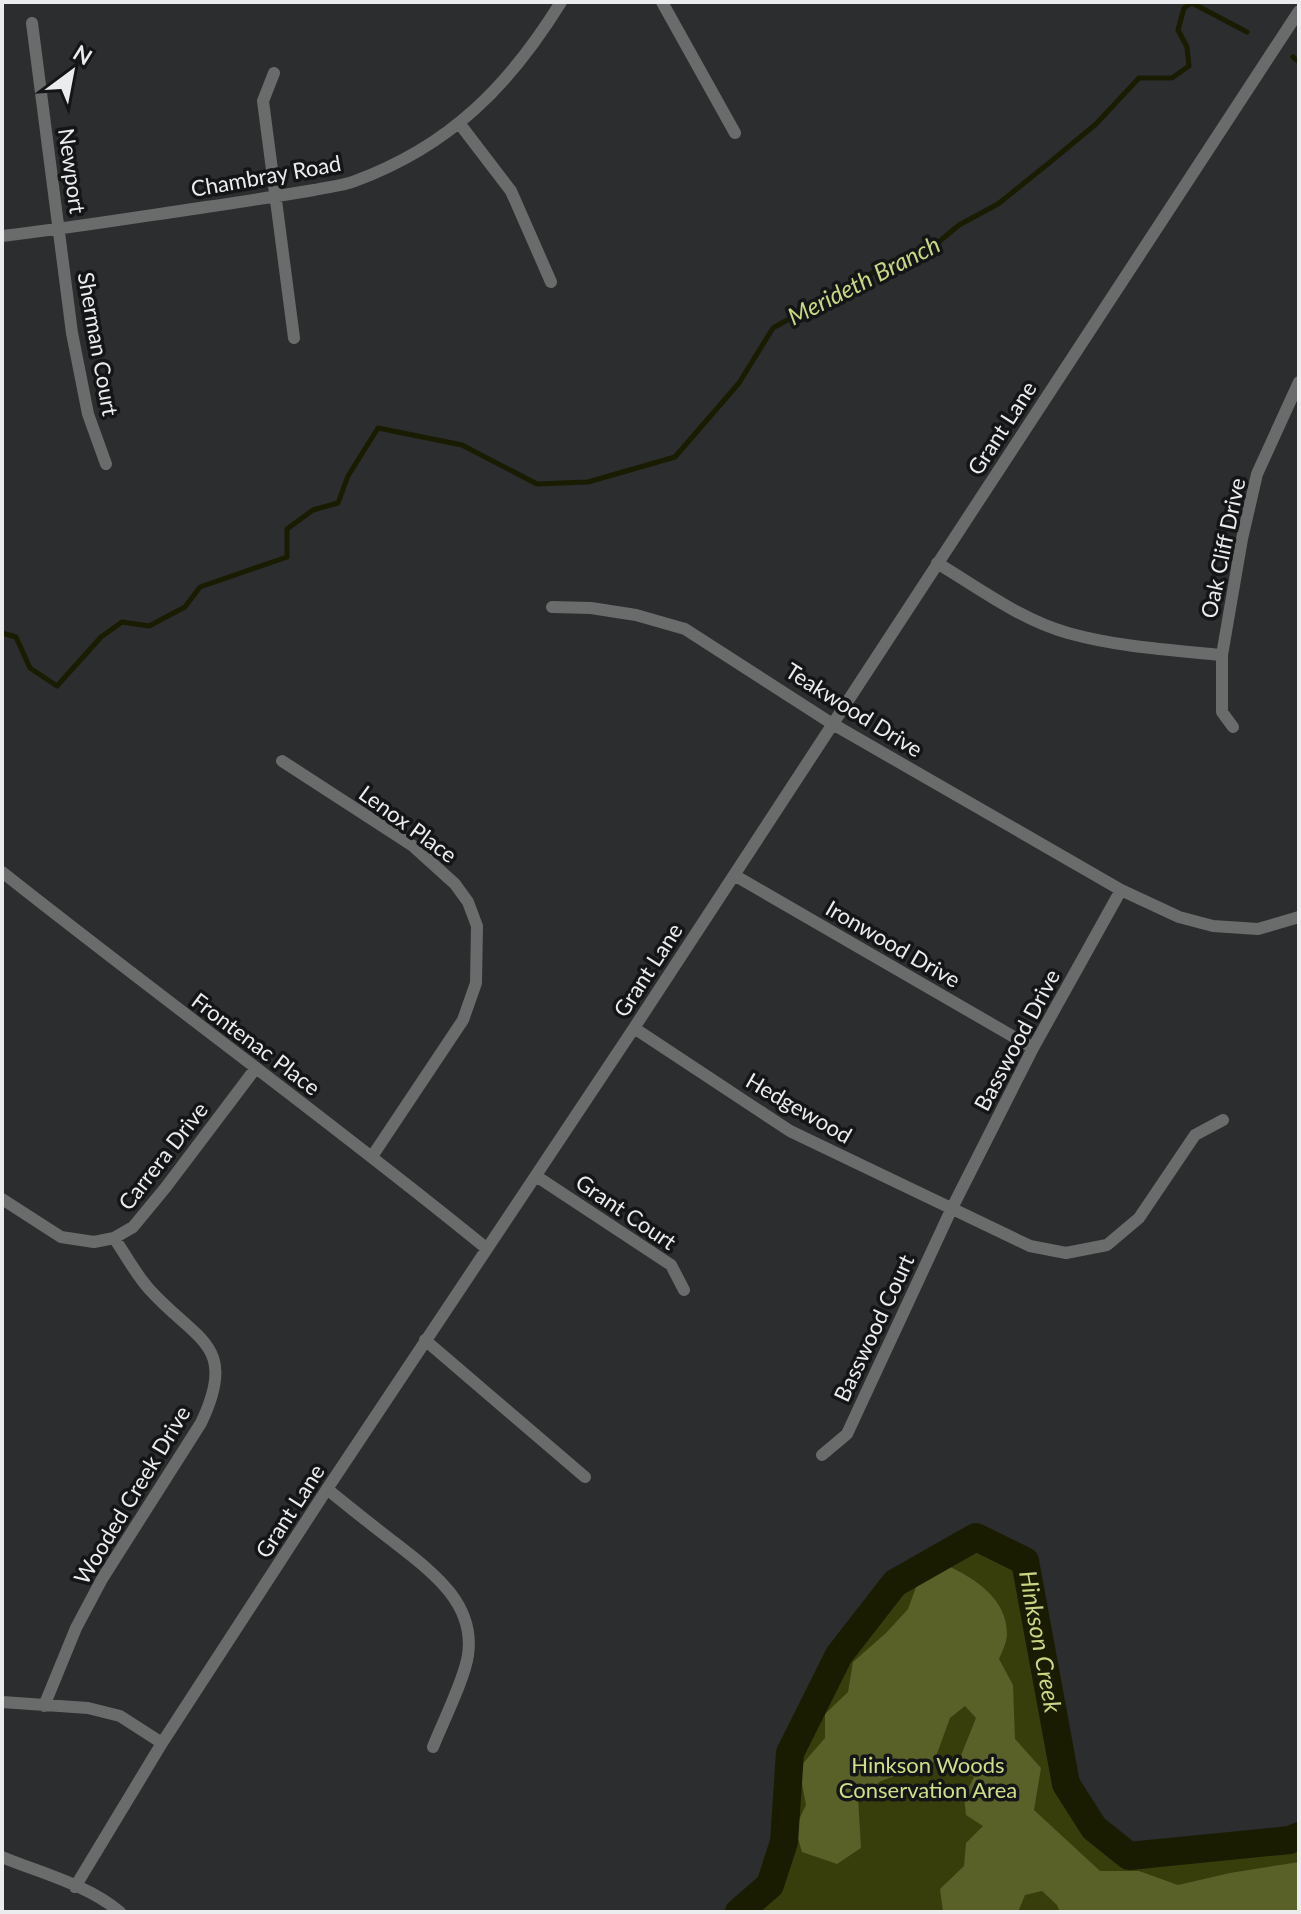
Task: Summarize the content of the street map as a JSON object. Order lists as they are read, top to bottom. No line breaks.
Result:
{"streets":{"street":["Newport","Chambray Road","Sherman Court","Grant Lane","Oak Cliff Drive","Teakwood Drive","Lenox Place","Ironwood Drive","Basswood Drive","Frontenac Place","Hedgewood","Carrera Drive","Grant Court","Basswood Court","Wooded Creek Drive"]},"crossings":[["Newport","Chambray Road"],["Newport","Sherman Court"],["Chambray Road","Sherman Court"],["Grant Lane","Teakwood Drive"],["Grant Lane","Ironwood Drive"],["Grant Lane","Frontenac Place"],["Grant Lane","Hedgewood"],["Grant Lane","Grant Court"],["Teakwood Drive","Basswood Drive"],["Lenox Place","Frontenac Place"],["Ironwood Drive","Basswood Drive"],["Basswood Drive","Hedgewood"],["Basswood Drive","Basswood Court"],["Frontenac Place","Carrera Drive"],["Hedgewood","Basswood Court"],["Carrera Drive","Wooded Creek Drive"]],"water":["Merideth Branch","Hinkson Creek"],"parks":["Hinkson Woods Conservation Area"],"north":"top right"}
